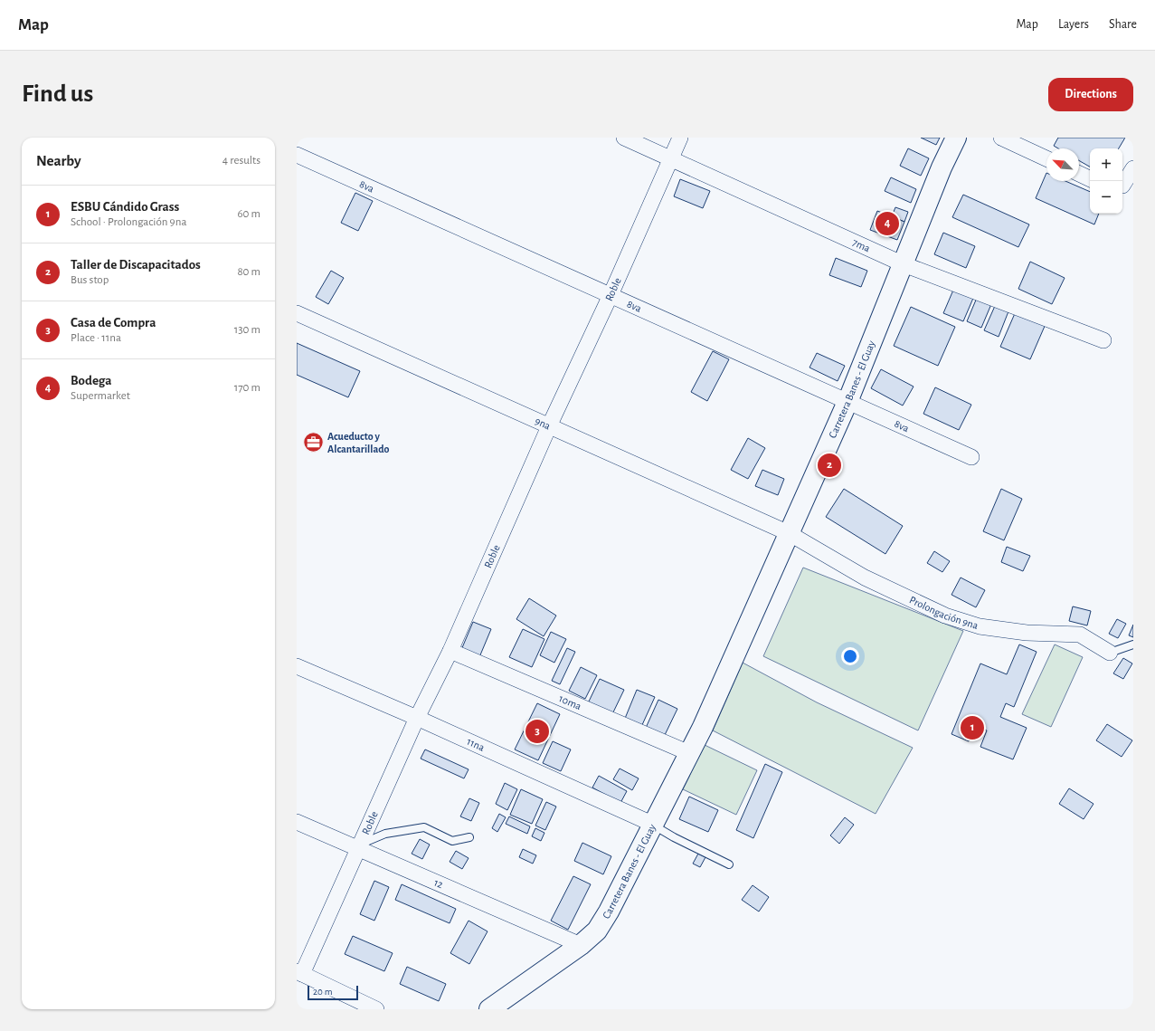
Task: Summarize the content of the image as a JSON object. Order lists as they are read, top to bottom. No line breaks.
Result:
{"streets":{"main road":["Carretera Banes - El Guay"],"street":["8va","7ma","Roble","9na","Prolongación 9na","10ma","11na","12"]},"crossings":[["8va","Roble"],["8va","Carretera Banes - El Guay"],["7ma","Roble"],["7ma","Carretera Banes - El Guay"],["Roble","9na"],["Roble","10ma"],["Roble","11na"],["Roble","12"],["Carretera Banes - El Guay","9na"],["Carretera Banes - El Guay","Prolongación 9na"],["Carretera Banes - El Guay","10ma"],["Carretera Banes - El Guay","11na"],["Carretera Banes - El Guay","12"],["9na","Prolongación 9na"]],"places":{"office":["Acueducto y Alcantarillado"]},"scale_bar":"20 m","north":"top left","page":{"header":"Map","nav":["Map","Layers","Share"],"buttons":"Directions","title":"Find us","heading":["Nearby","4 results"],"map_buttons":["+","−"],"list":[{"mark":"1","name":"ESBU Cándido Grass","note":"School · Prolongación 9na","value":"60 m"},{"mark":"2","name":"Taller de Discapacitados","note":"Bus stop","value":"80 m"},{"mark":"3","name":"Casa de Compra","note":"Place · 11na","value":"130 m"},{"mark":"4","name":"Bodega","note":"Supermarket","value":"170 m"}],"pins":["4","2","1","3"],"scale":"20 m"}}
